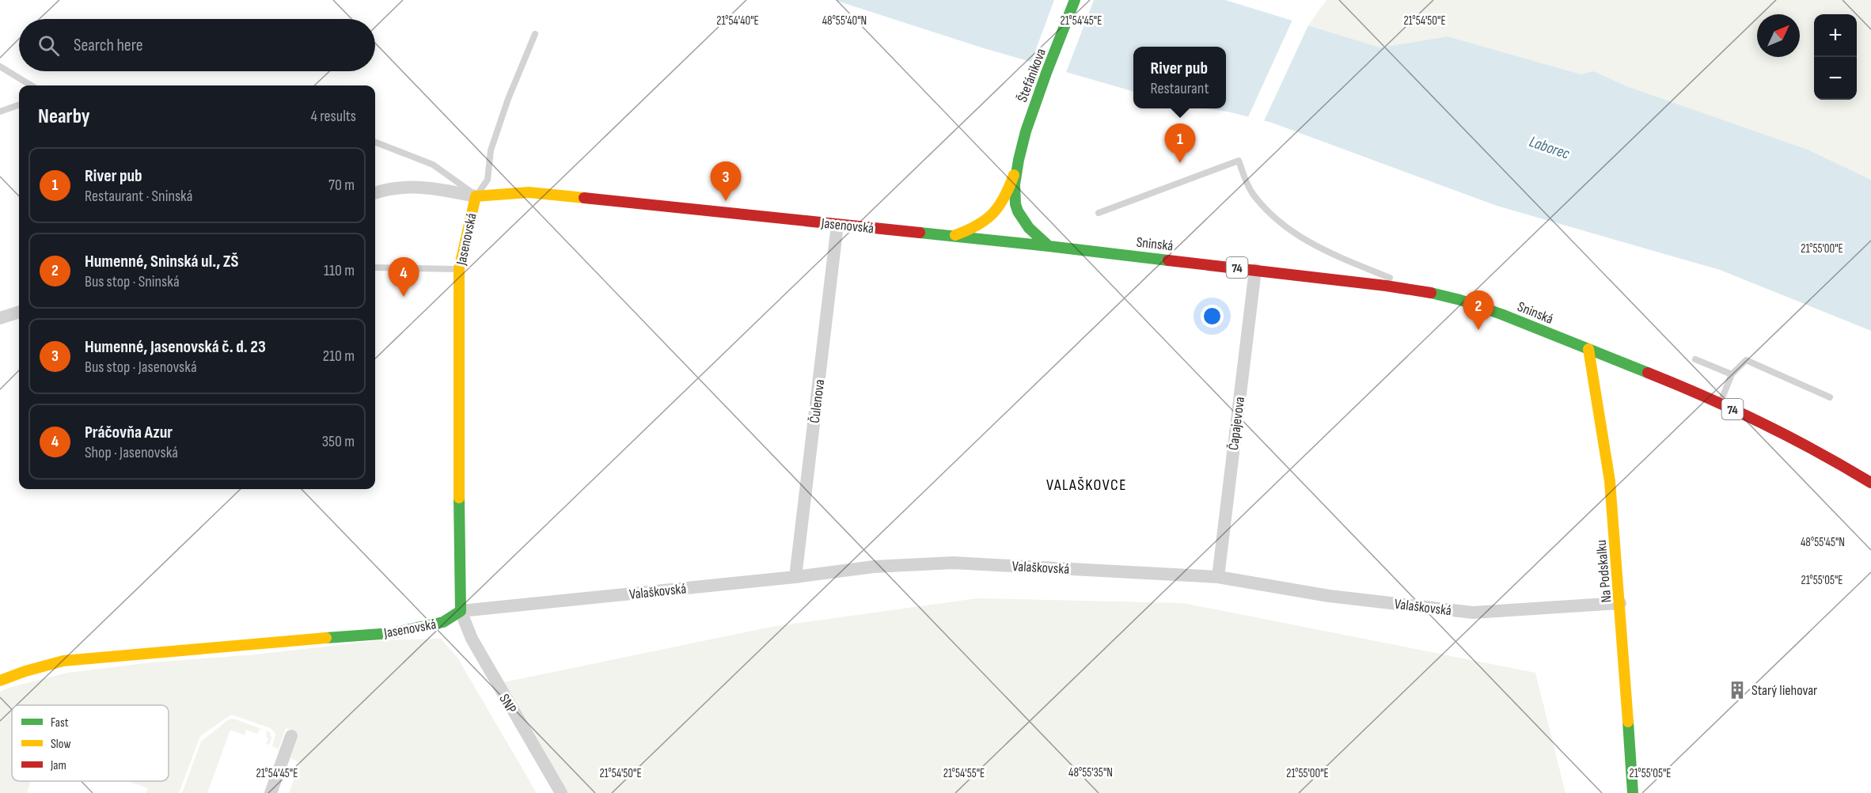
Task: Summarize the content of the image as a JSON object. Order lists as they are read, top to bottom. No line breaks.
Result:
{"streets":{"street":["Štefánikova","Jasenovská","Sninská","74","Čulenova","Čapajevova","Valaškovská","Na Podskalku","SNP"]},"crossings":[["Jasenovská","Sninská"],["Jasenovská","Čulenova"],["Jasenovská","Valaškovská"],["Jasenovská","SNP"],["Sninská","Čapajevova"],["Sninská","Na Podskalku"],["Čulenova","Valaškovská"],["Čapajevova","Valaškovská"],["Valaškovská","Na Podskalku"],["Valaškovská","SNP"]],"districts":["VALAŠKOVCE"],"water":["Laborec"],"places":{"building":["Starý liehovar"]},"legend":["Fast","Slow","Jam"],"north":"top right","page":{"map_buttons":["+","−"],"search":"Search here","popup":["River pub","Restaurant"],"heading":["Nearby","4 results"],"pins":["1","3","4","2"],"list":[{"mark":"1","name":"River pub","note":"Restaurant · Sninská","value":"70 m"},{"mark":"2","name":"Humenné, Sninská ul., ZŠ","note":"Bus stop · Sninská","value":"110 m"},{"mark":"3","name":"Humenné, Jasenovská č. d. 23","note":"Bus stop · Jasenovská","value":"210 m"},{"mark":"4","name":"Práčovňa Azur","note":"Shop · Jasenovská","value":"350 m"}]},"coordinates":["21°54'40\"E","21°54'45\"E","21°54'50\"E","48°55'40\"N","21°55'00\"E","48°55'45\"N","21°55'05\"E","48°55'35\"N","21°54'55\"E"]}
